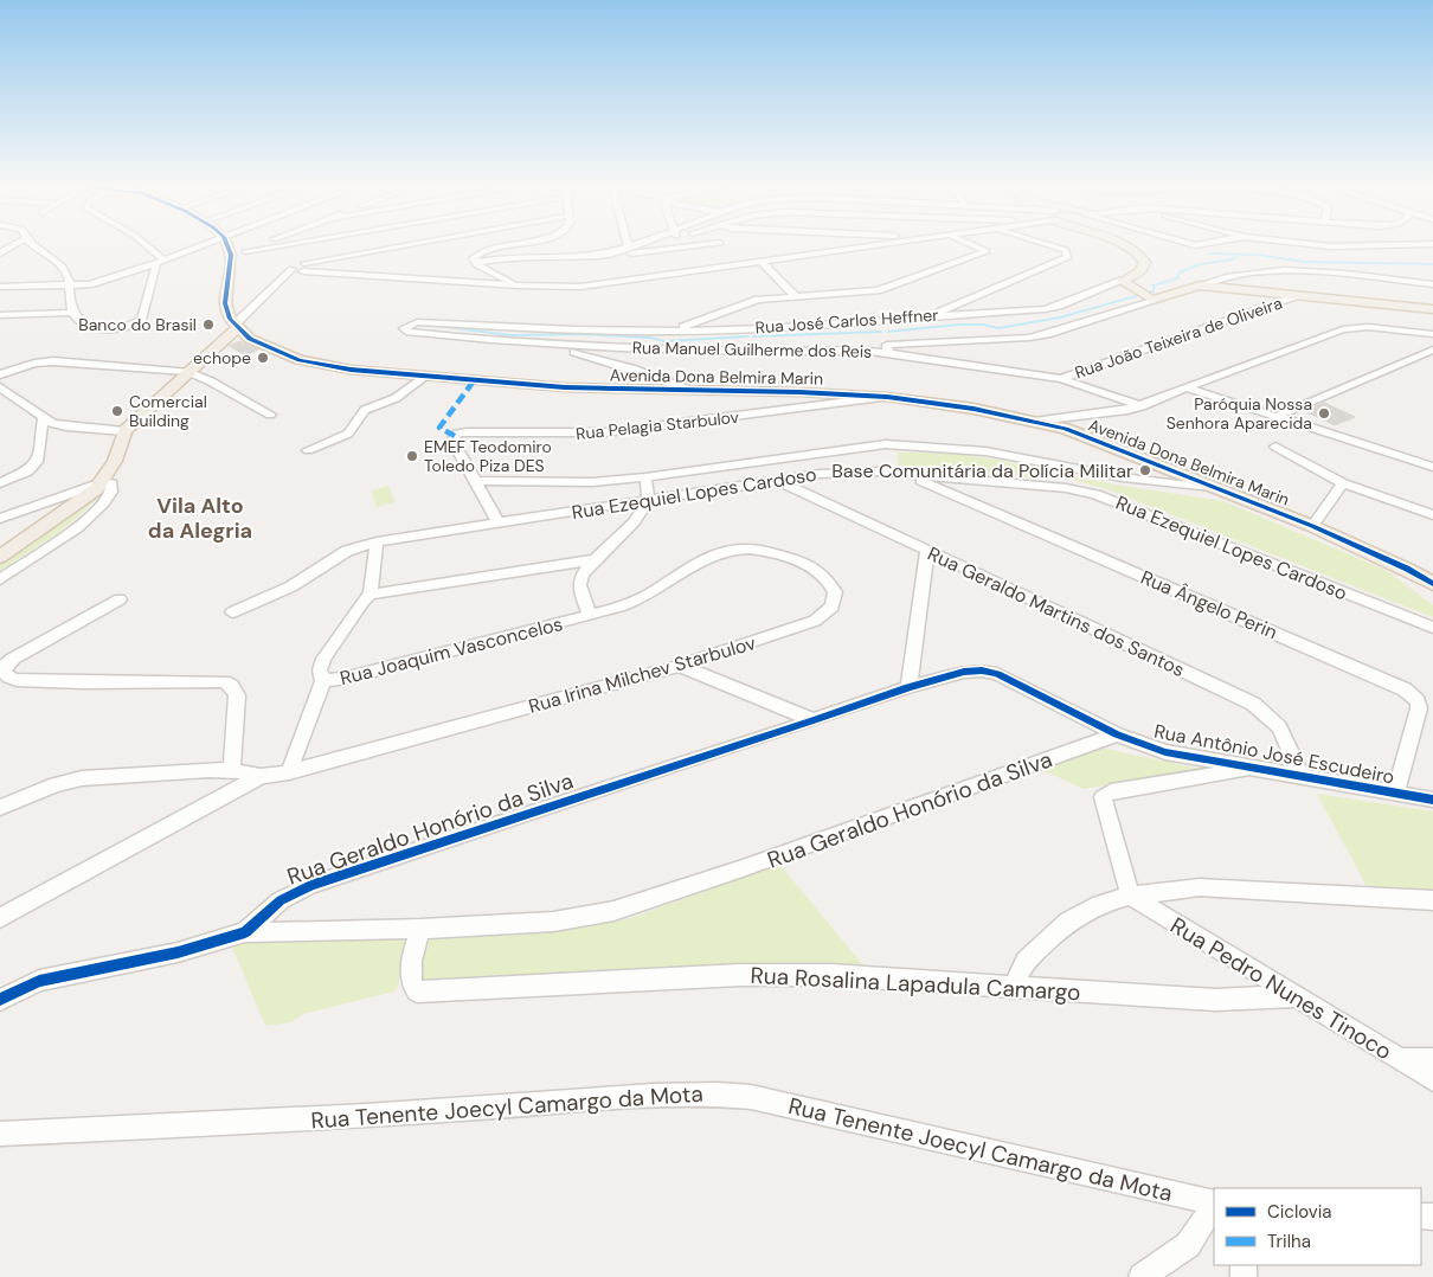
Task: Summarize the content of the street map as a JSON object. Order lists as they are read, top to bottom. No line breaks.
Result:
{"streets":{"main road":["Rua José Carlos Heffner","Rua Manuel Guilherme dos Reis","Avenida Dona Belmira Marin"],"street":["Rua João Teixeira de Oliveira","Rua Pelagia Starbulov","Rua Ezequiel Lopes Cardoso","Rua Ângelo Perin","Rua Geraldo Martins dos Santos","Rua Joaquim Vasconcelos","Rua Irina Milchev Starbulov","Rua Antônio José Escudeiro","Rua Geraldo Honório da Silva","Rua Rosalina Lapadula Camargo","Rua Pedro Nunes Tinoco","Rua Tenente Joecyl Camargo da Mota"]},"crossings":[["Rua José Carlos Heffner","Rua Manuel Guilherme dos Reis"],["Avenida Dona Belmira Marin","Rua Pelagia Starbulov"],["Rua Pelagia Starbulov","Rua Ezequiel Lopes Cardoso"],["Rua Ezequiel Lopes Cardoso","Rua Ângelo Perin"],["Rua Ezequiel Lopes Cardoso","Rua Geraldo Martins dos Santos"],["Rua Ângelo Perin","Rua Antônio José Escudeiro"],["Rua Geraldo Martins dos Santos","Rua Antônio José Escudeiro"],["Rua Joaquim Vasconcelos","Rua Irina Milchev Starbulov"],["Rua Antônio José Escudeiro","Rua Geraldo Honório da Silva"],["Rua Geraldo Honório da Silva","Rua Rosalina Lapadula Camargo"],["Rua Rosalina Lapadula Camargo","Rua Pedro Nunes Tinoco"]],"districts":["Vila Alto da Alegria"],"places":["Banco do Brasil","echope","Comercial Building","Paróquia Nossa Senhora Aparecida","EMEF Teodomiro Toledo Piza DES","Base Comunitária da Polícia Militar"],"legend":["Ciclovia","Trilha"]}
